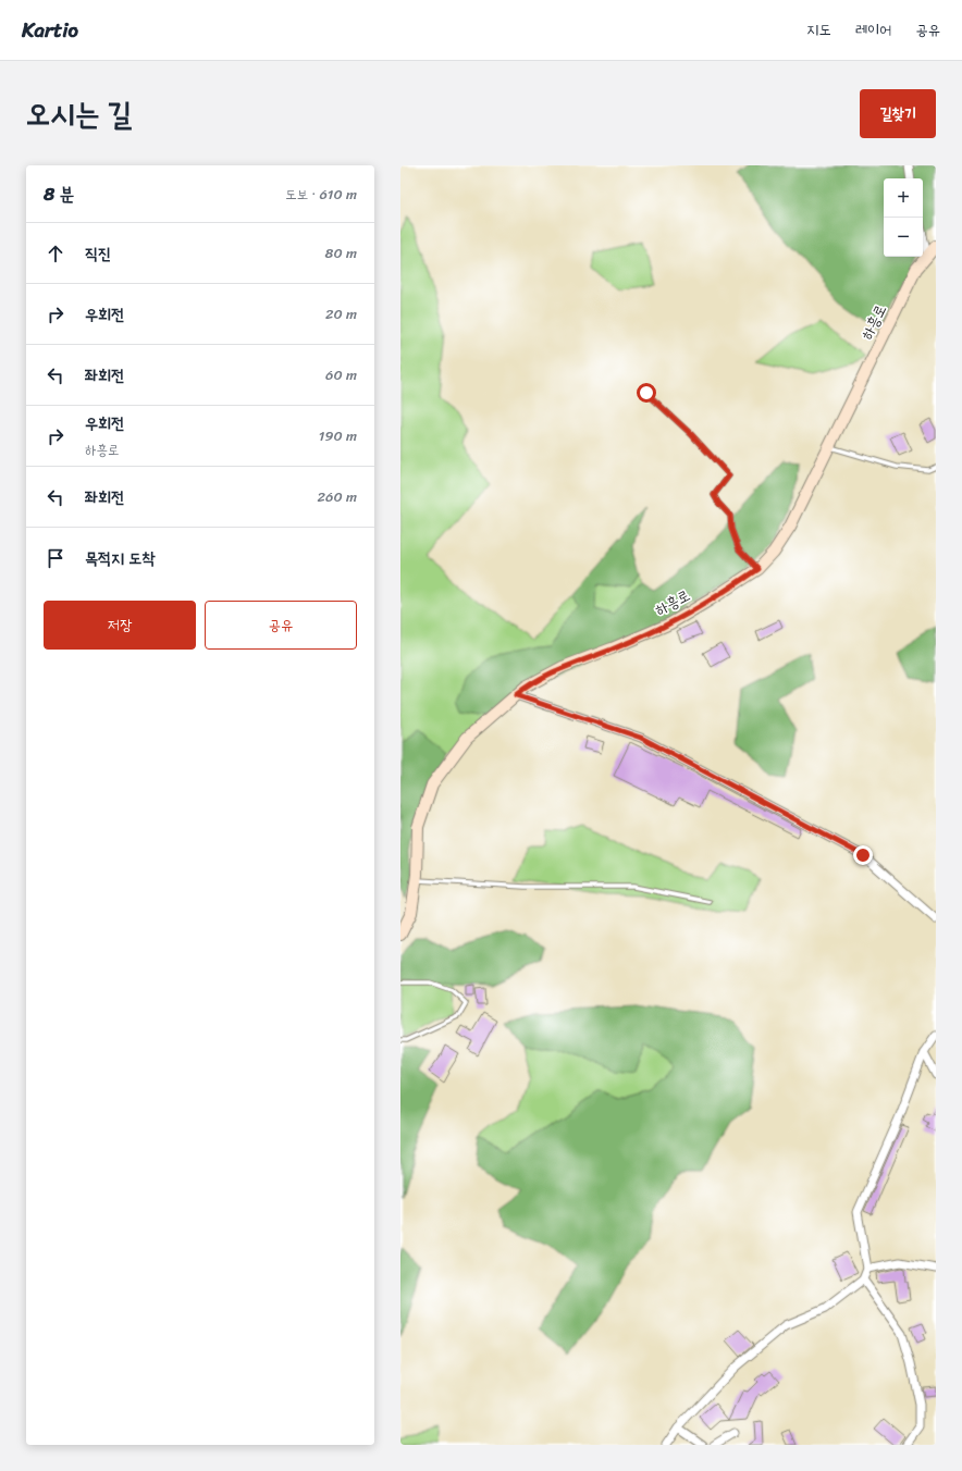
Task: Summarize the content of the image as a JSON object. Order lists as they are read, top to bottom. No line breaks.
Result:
{"streets":{"street":["하흥로"]},"page":{"header":"Kartio","nav":["지도","레이어","공유"],"title":"오시는 길","buttons":["길찾기",["저장","공유"]],"heading":["8 분","도보 · 610 m"],"map_buttons":["+","−"],"list":[["직진","80 m"],["우회전","20 m"],["좌회전","60 m"],["우회전","하흥로","190 m"],["좌회전","260 m"],"목적지 도착"]}}
